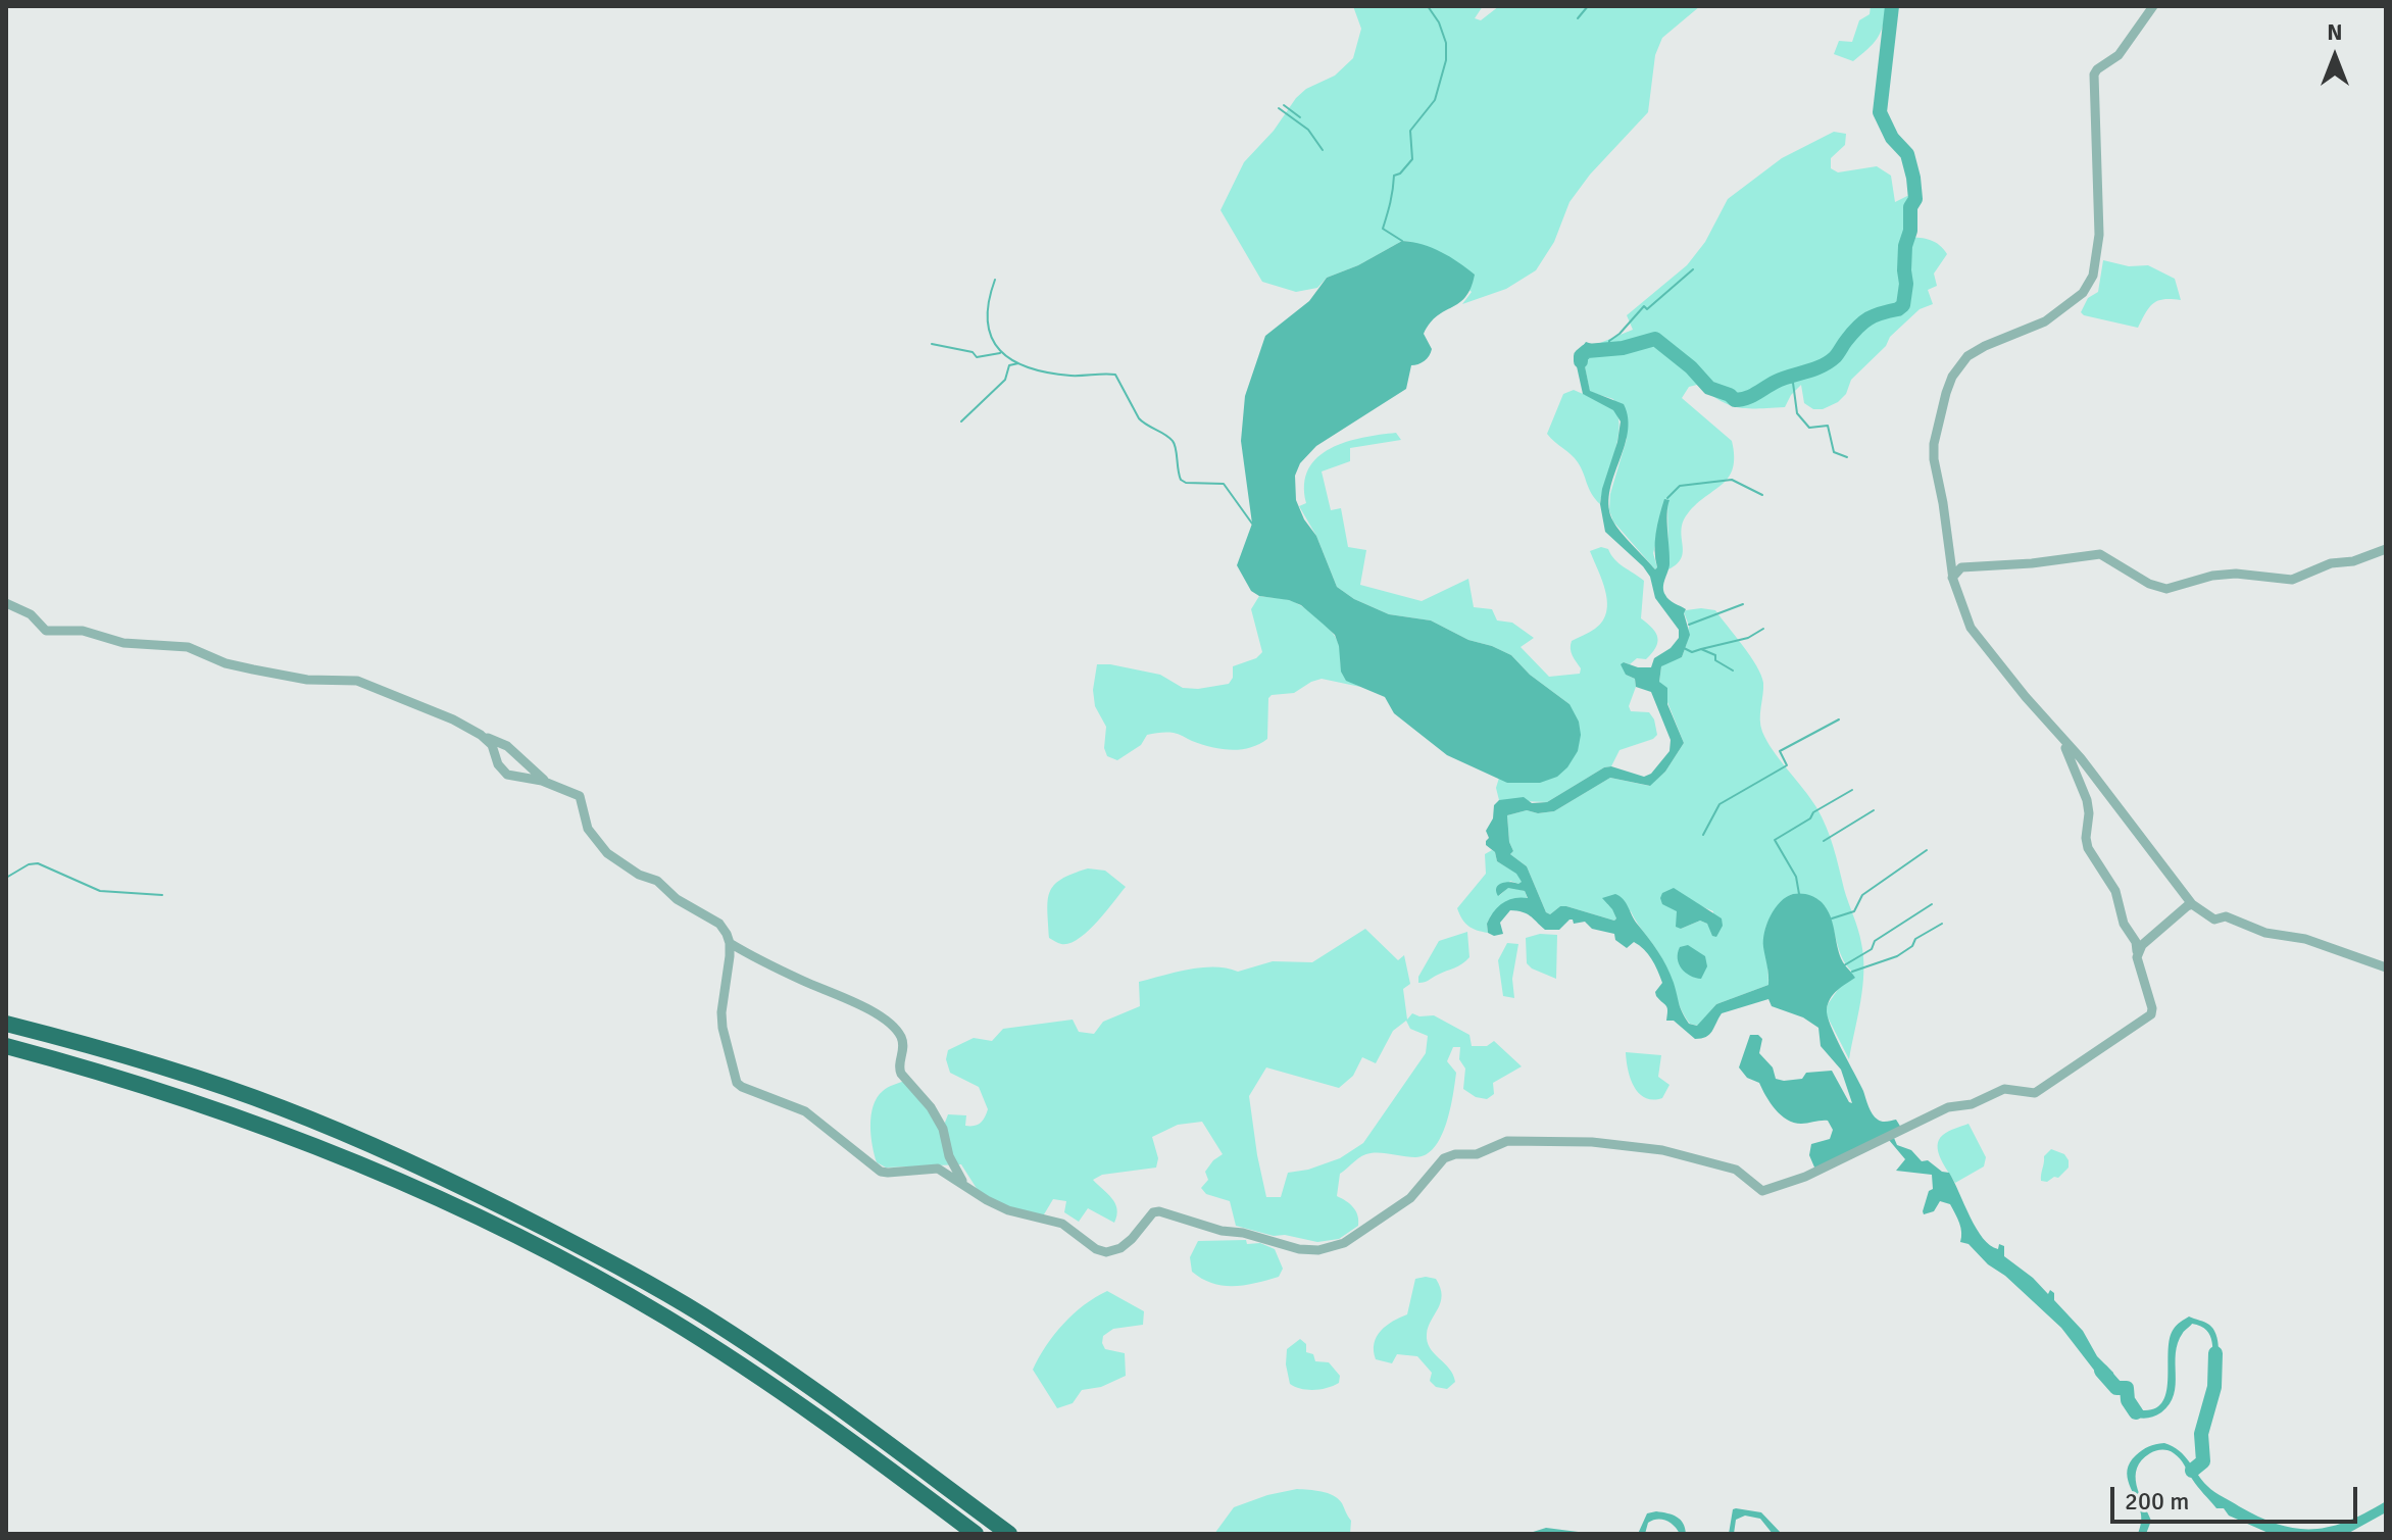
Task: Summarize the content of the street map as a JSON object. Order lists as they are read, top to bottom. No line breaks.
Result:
{"scale_bar":"200 m","north":"top"}
